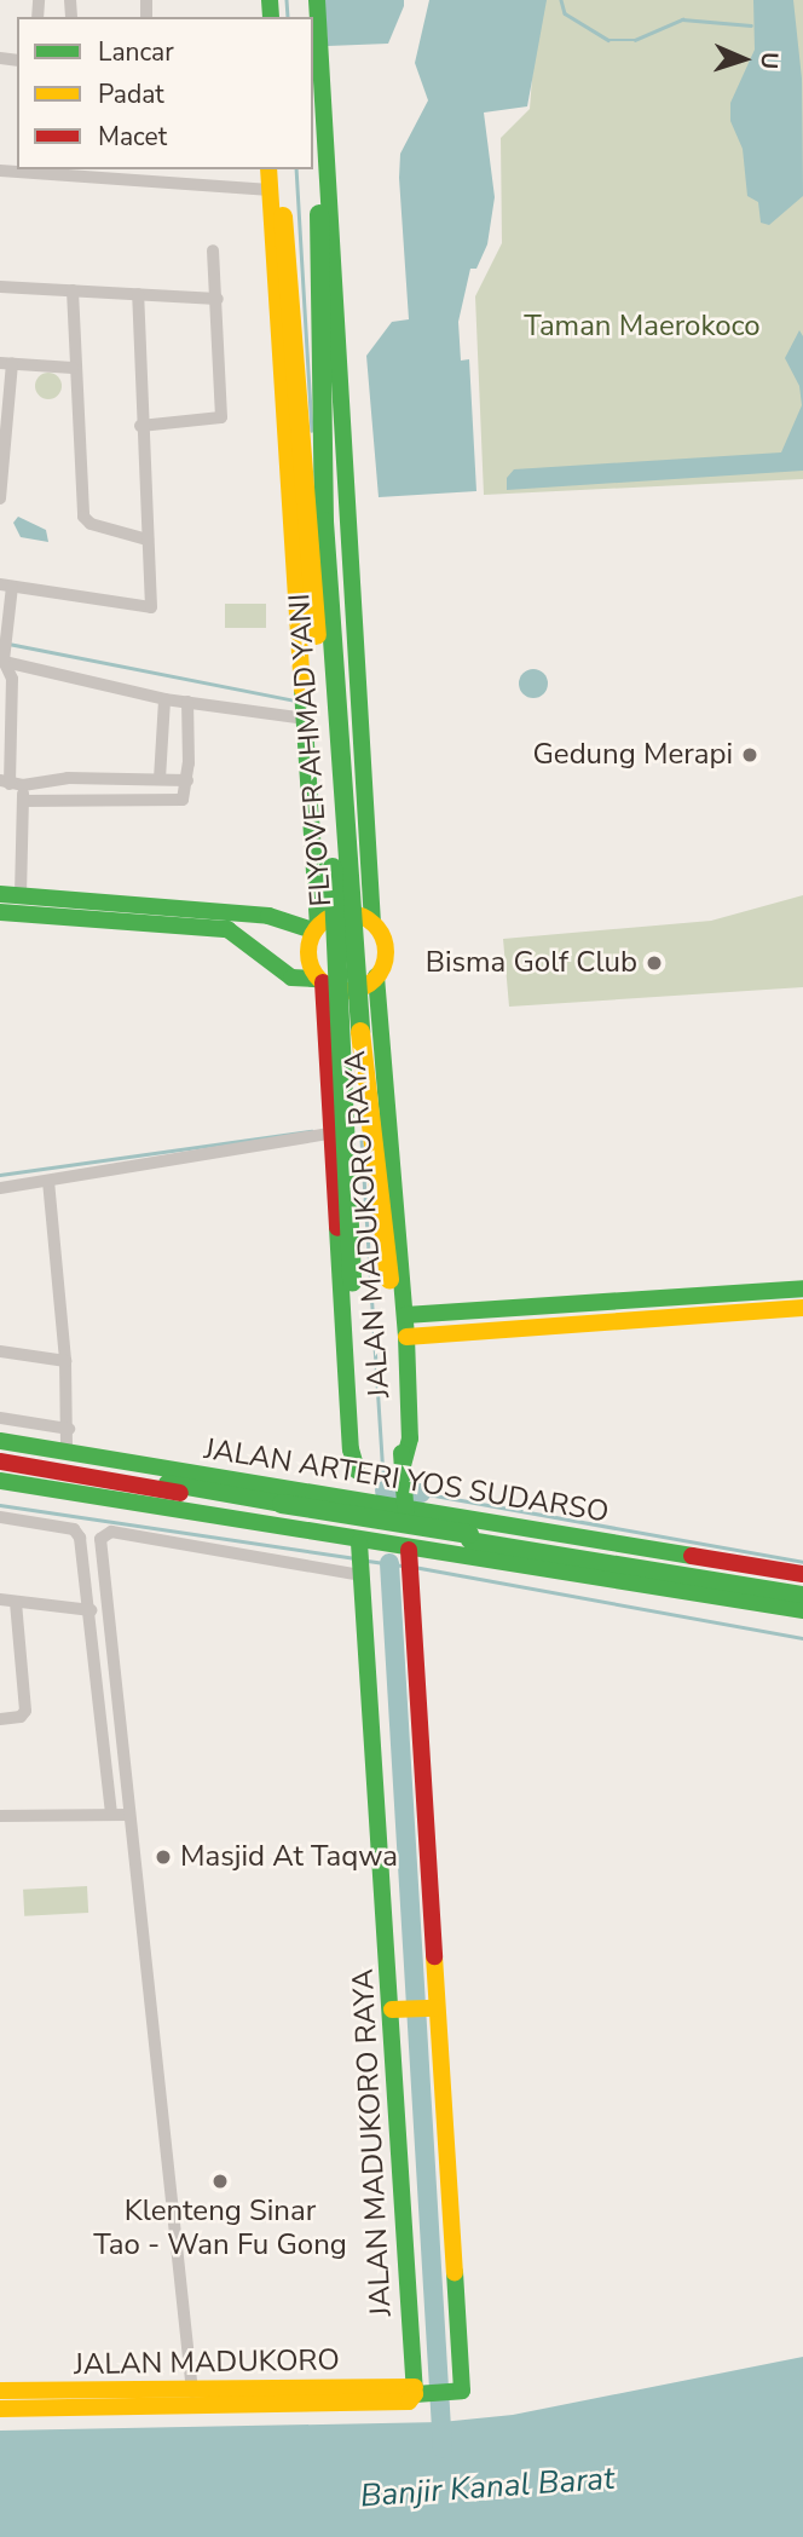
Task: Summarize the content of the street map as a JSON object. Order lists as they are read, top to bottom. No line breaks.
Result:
{"streets":{"main road":["FLYOVER AHMAD YANI","JALAN MADUKORO RAYA","JALAN ARTERI YOS SUDARSO","JALAN MADUKORO"]},"crossings":[["FLYOVER AHMAD YANI","JALAN MADUKORO RAYA"],["JALAN MADUKORO RAYA","JALAN ARTERI YOS SUDARSO"]],"water":["Banjir Kanal Barat"],"parks":["Taman Maerokoco"],"places":["Gedung Merapi","Bisma Golf Club","Masjid At Taqwa","Klenteng Sinar Tao - Wan Fu Gong"],"legend":["Lancar","Padat","Macet"],"north":"right"}
